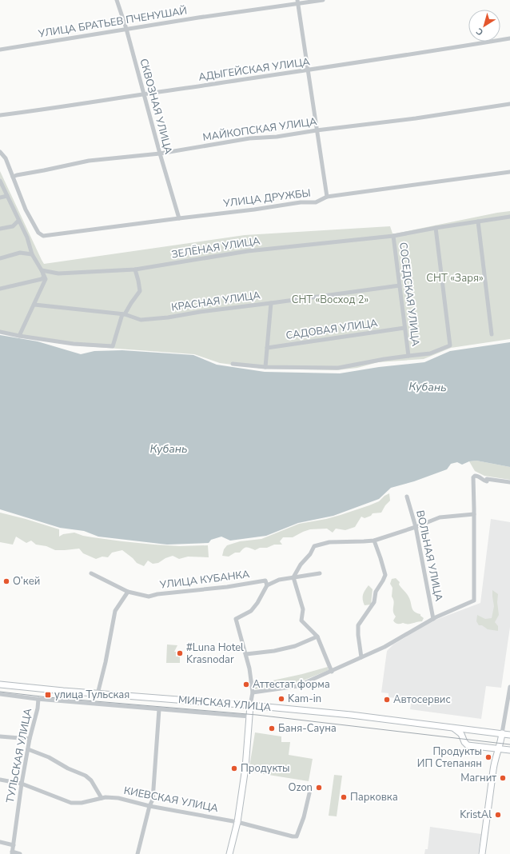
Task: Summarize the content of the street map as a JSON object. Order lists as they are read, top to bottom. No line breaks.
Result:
{"streets":{"main road":["МИНСКАЯ УЛИЦА"],"street":["УЛИЦА БРАТЬЕВ ПЧЕНУШАЙ","АДЫГЕЙСКАЯ УЛИЦА","СКВОЗНАЯ УЛИЦА","МАЙКОПСКАЯ УЛИЦА","УЛИЦА ДРУЖБЫ","ЗЕЛЁНАЯ УЛИЦА","СОСЕДСКАЯ УЛИЦА","КРАСНАЯ УЛИЦА","САДОВАЯ УЛИЦА","ВОЛЬНАЯ УЛИЦА","УЛИЦА КУБАНКА","ТУЛЬСКАЯ УЛИЦА","КИЕВСКАЯ УЛИЦА"]},"crossings":[["УЛИЦА БРАТЬЕВ ПЧЕНУШАЙ","СКВОЗНАЯ УЛИЦА"],["АДЫГЕЙСКАЯ УЛИЦА","СКВОЗНАЯ УЛИЦА"],["СКВОЗНАЯ УЛИЦА","МАЙКОПСКАЯ УЛИЦА"],["СКВОЗНАЯ УЛИЦА","УЛИЦА ДРУЖБЫ"],["МАЙКОПСКАЯ УЛИЦА","УЛИЦА ДРУЖБЫ"],["ЗЕЛЁНАЯ УЛИЦА","СОСЕДСКАЯ УЛИЦА"],["СОСЕДСКАЯ УЛИЦА","КРАСНАЯ УЛИЦА"],["СОСЕДСКАЯ УЛИЦА","САДОВАЯ УЛИЦА"],["ВОЛЬНАЯ УЛИЦА","МИНСКАЯ УЛИЦА"],["МИНСКАЯ УЛИЦА","ТУЛЬСКАЯ УЛИЦА"],["ТУЛЬСКАЯ УЛИЦА","КИЕВСКАЯ УЛИЦА"]],"water":["Кубань"],"parks":["СНТ «Заря»","СНТ «Восход 2»"],"places":{"other":["О’кей","#Luna Hotel Krasnodar","Аттестат форма","Kam-in","Автосервис","Баня-Сауна","Продукты ИП Степанян","Продукты","Магнит","Ozon","Парковка","KristAl"],"transit":["улица Тульская"]},"north":"bottom left"}
